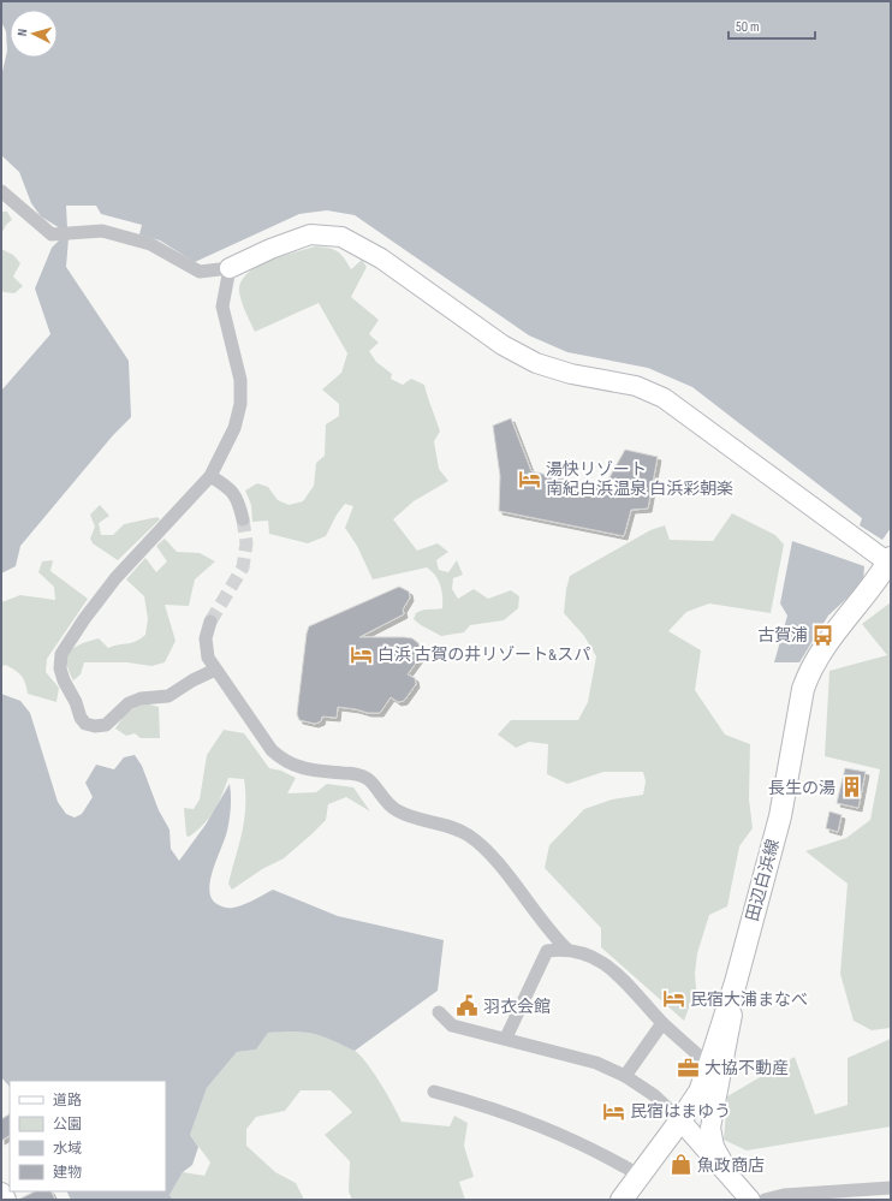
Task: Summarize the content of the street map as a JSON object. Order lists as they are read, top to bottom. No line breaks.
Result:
{"streets":{"main road":["田辺白浜線"]},"places":{"hotel":["湯快リゾート 南紀白浜温泉 白浜彩朝楽","白浜 古賀の井リゾート&スパ","民宿大浦まなべ","民宿はまゆう"],"bus stop":["古賀浦"],"building":["長生の湯"],"public building":["羽衣会館"],"office":["大協不動産"],"shop":["魚政商店"]},"legend":["道路","公園","水域","建物"],"scale_bar":"50 m","north":"left"}
